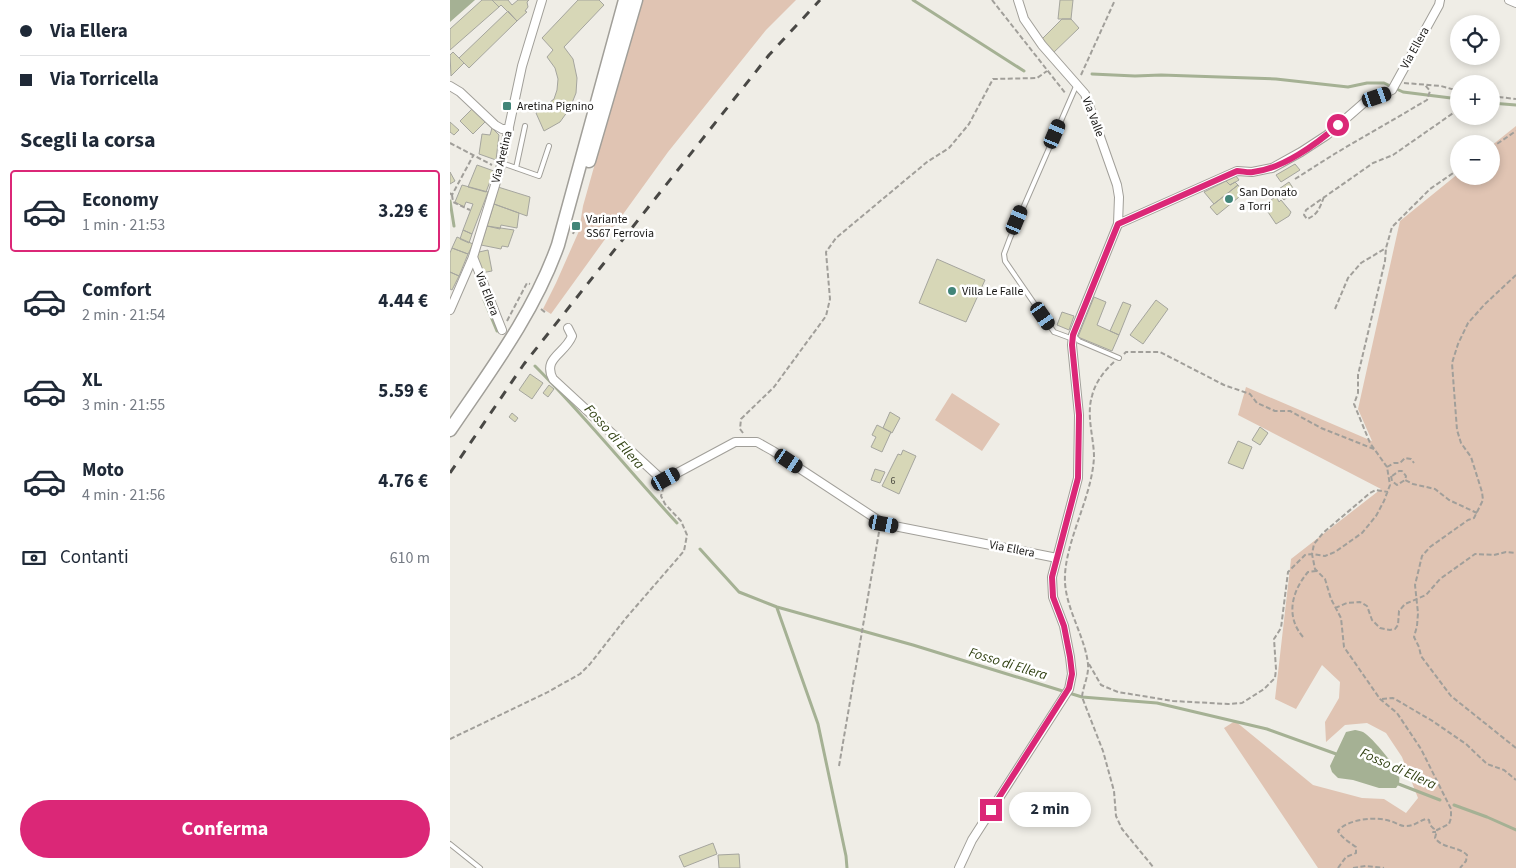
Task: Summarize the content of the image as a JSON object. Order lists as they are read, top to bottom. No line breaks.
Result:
{"streets":{"street":["Via Ellera","Via Valle","Via Aretina"]},"crossings":[["Via Ellera","Via Valle"],["Via Ellera","Via Aretina"]],"water":["Fosso di Ellera"],"places":{"transit":["Aretina Pignino","Variante SS67 Ferrovia"],"other":["San Donato a Torri","Villa Le Falle"]},"house_numbers":["6"],"page":{"banner":["Via Ellera","Via Torricella"],"map_buttons":["+","−"],"heading":"Scegli la corsa","list":[{"name":"Economy","note":"1 min · 21:53","value":"3.29 €"},{"name":"Comfort","note":"2 min · 21:54","value":"4.44 €"},{"name":"XL","note":"3 min · 21:55","value":"5.59 €"},{"name":"Moto","note":"4 min · 21:56","value":"4.76 €"}],"pay":["Contanti","610 m"],"buttons":"Conferma","bubble":"2 min"}}
